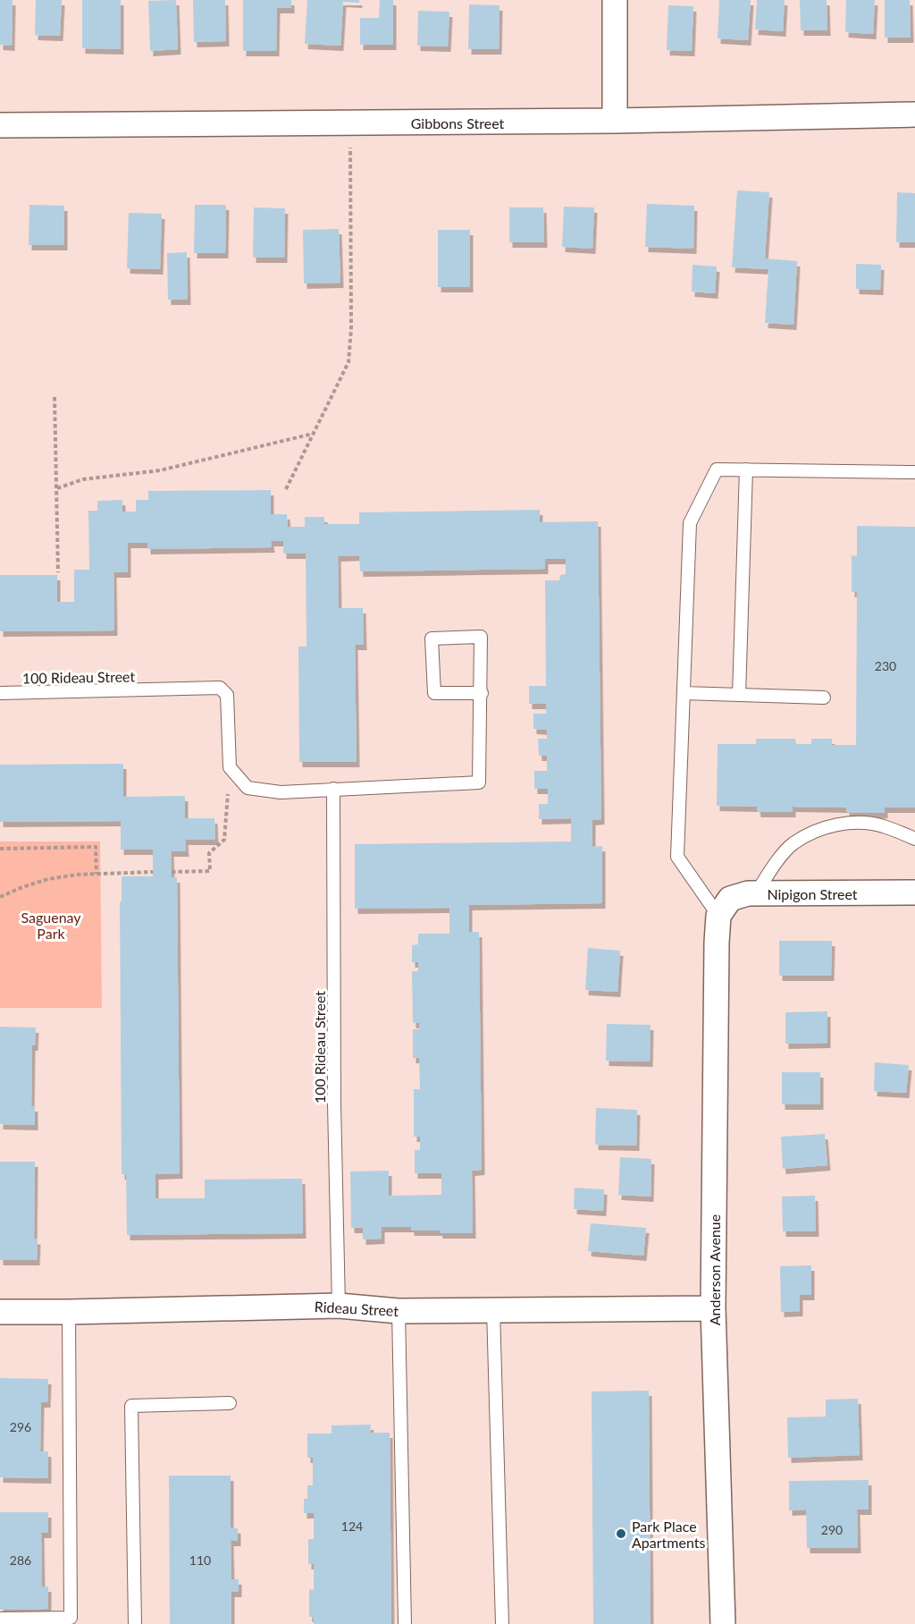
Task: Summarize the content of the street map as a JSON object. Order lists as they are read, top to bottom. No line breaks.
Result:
{"streets":{"street":["Gibbons Street","Nipigon Street","Anderson Avenue","Rideau Street"],"lane":["100 Rideau Street"]},"crossings":[["100 Rideau Street","Rideau Street"],["Nipigon Street","Anderson Avenue"],["Anderson Avenue","Rideau Street"]],"parks":["Saguenay Park"],"places":["Park Place Apartments"],"house_numbers":["230","296","124","290","286","110"]}
